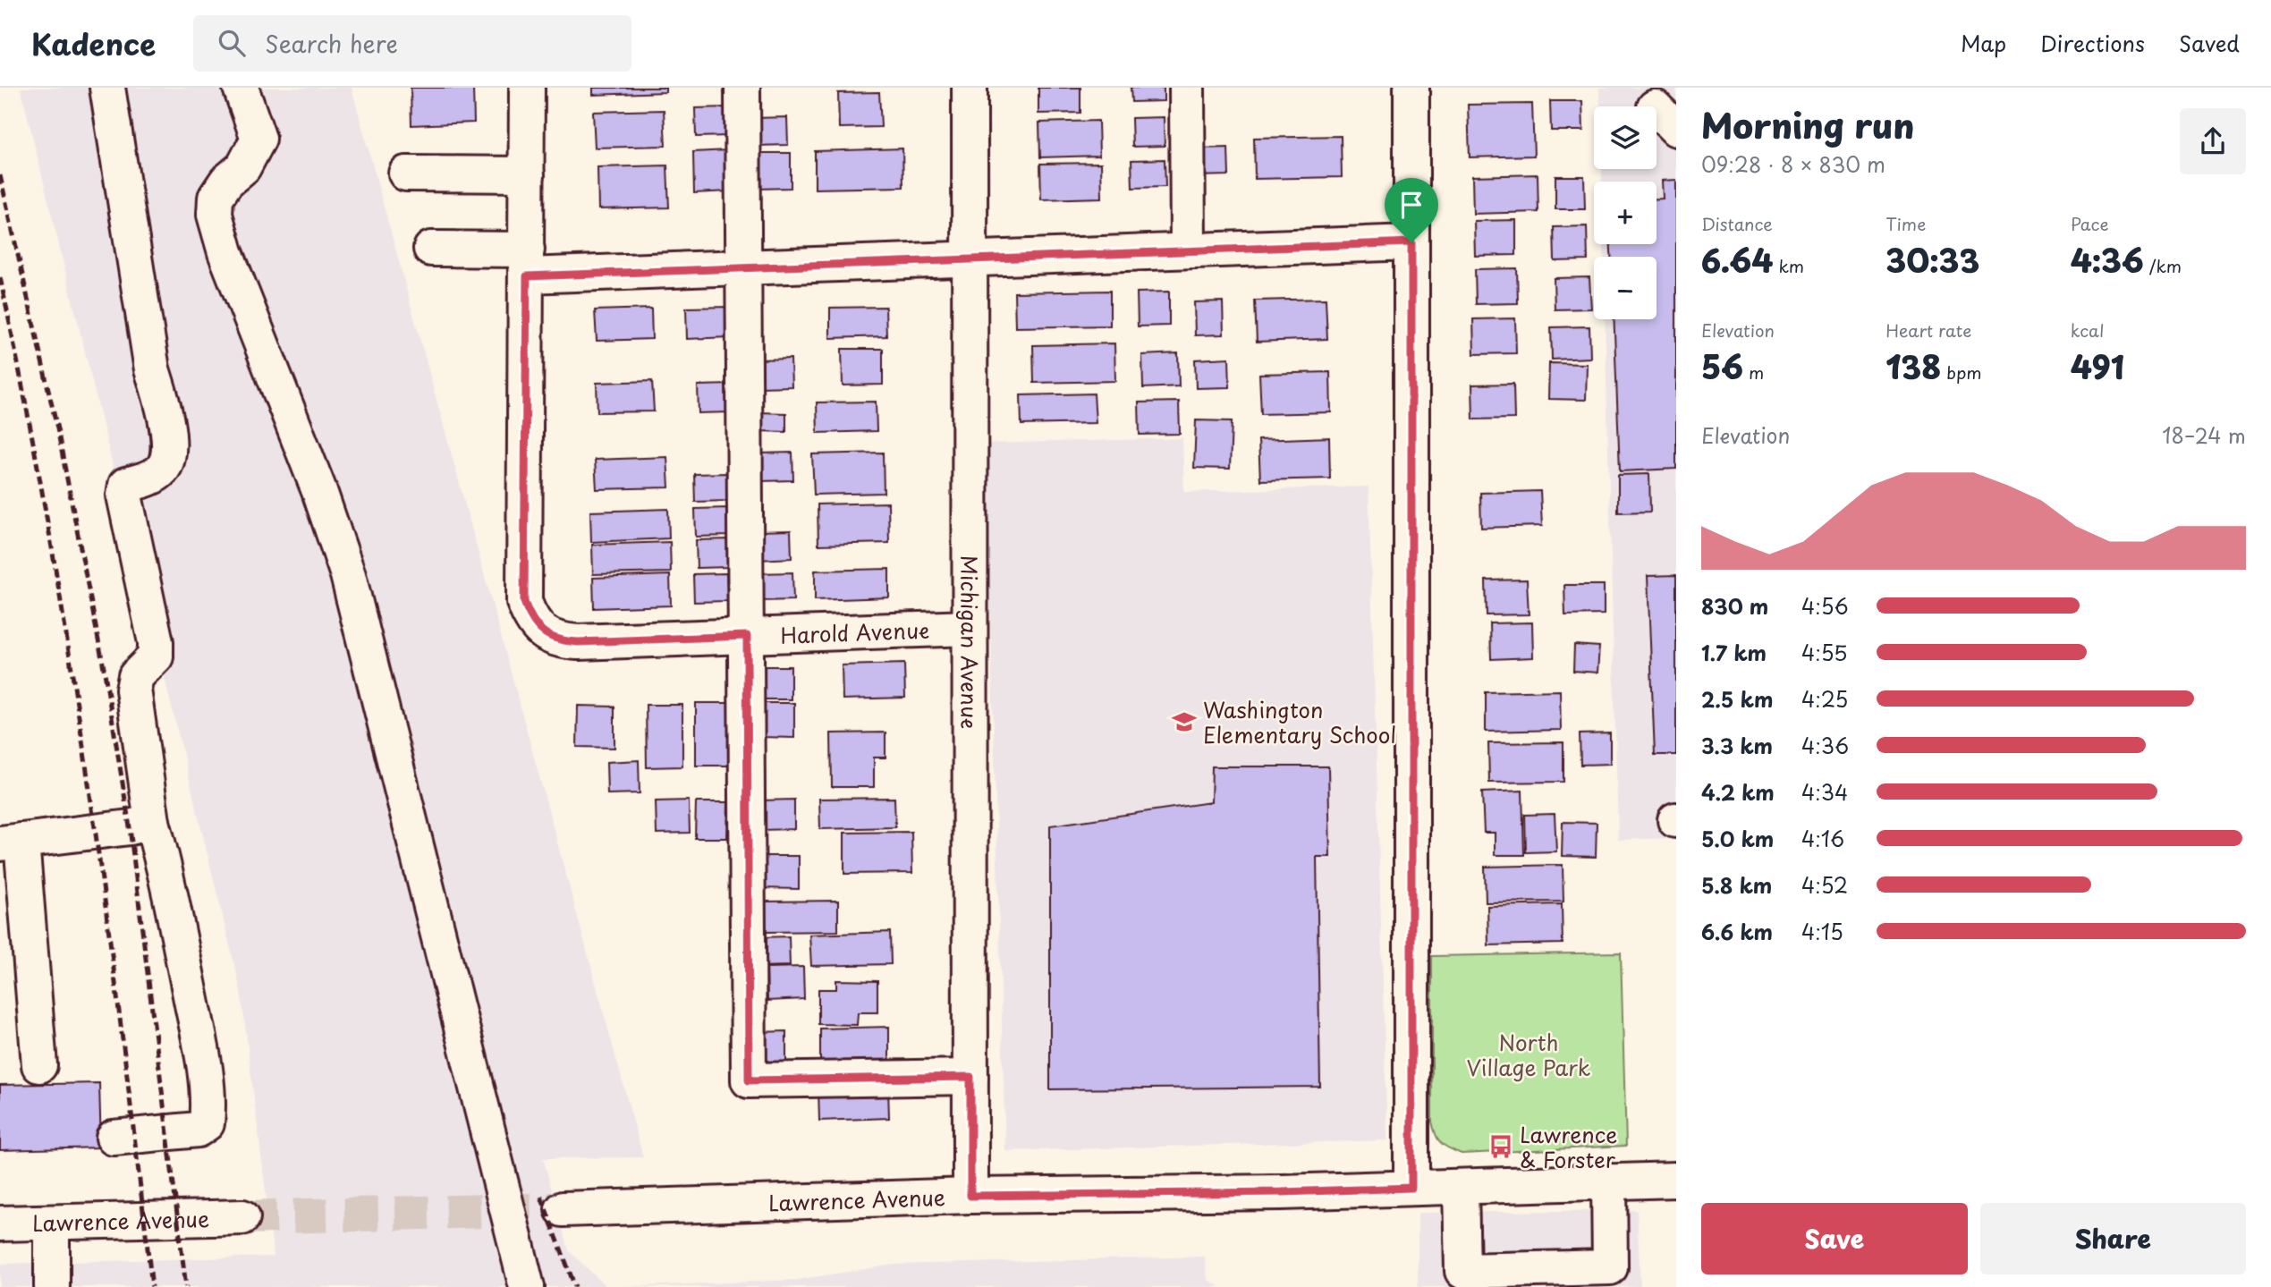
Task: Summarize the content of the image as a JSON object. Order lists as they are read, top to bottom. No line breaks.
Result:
{"streets":{"street":["Harold Avenue","Michigan Avenue","Lawrence Avenue"]},"crossings":[["Harold Avenue","Michigan Avenue"],["Michigan Avenue","Lawrence Avenue"]],"parks":["North Village Park"],"places":{"school or university":["Washington Elementary School"],"bus stop":["Lawrence & Forster"]},"page":{"header":"Kadence","search":"Search here","nav":["Map","Directions","Saved"],"heading":["Morning run","09:28 · 8 × 830 m"],"map_buttons":["+","−"],"stats":[["Distance","6.64 km"],["Time","30:33"],["Pace","4:36 /km"],["Elevation","56 m"],["Heart rate","138 bpm"],["kcal","491"]],"chart":["Elevation","18–24 m"],"list":[{"name":"830 m","note":"4:56"},{"name":"1.7 km","note":"4:55"},{"name":"2.5 km","note":"4:25"},{"name":"3.3 km","note":"4:36"},{"name":"4.2 km","note":"4:34"},{"name":"5.0 km","note":"4:16"},{"name":"5.8 km","note":"4:52"},{"name":"6.6 km","note":"4:15"}],"buttons":["Save","Share"]}}
